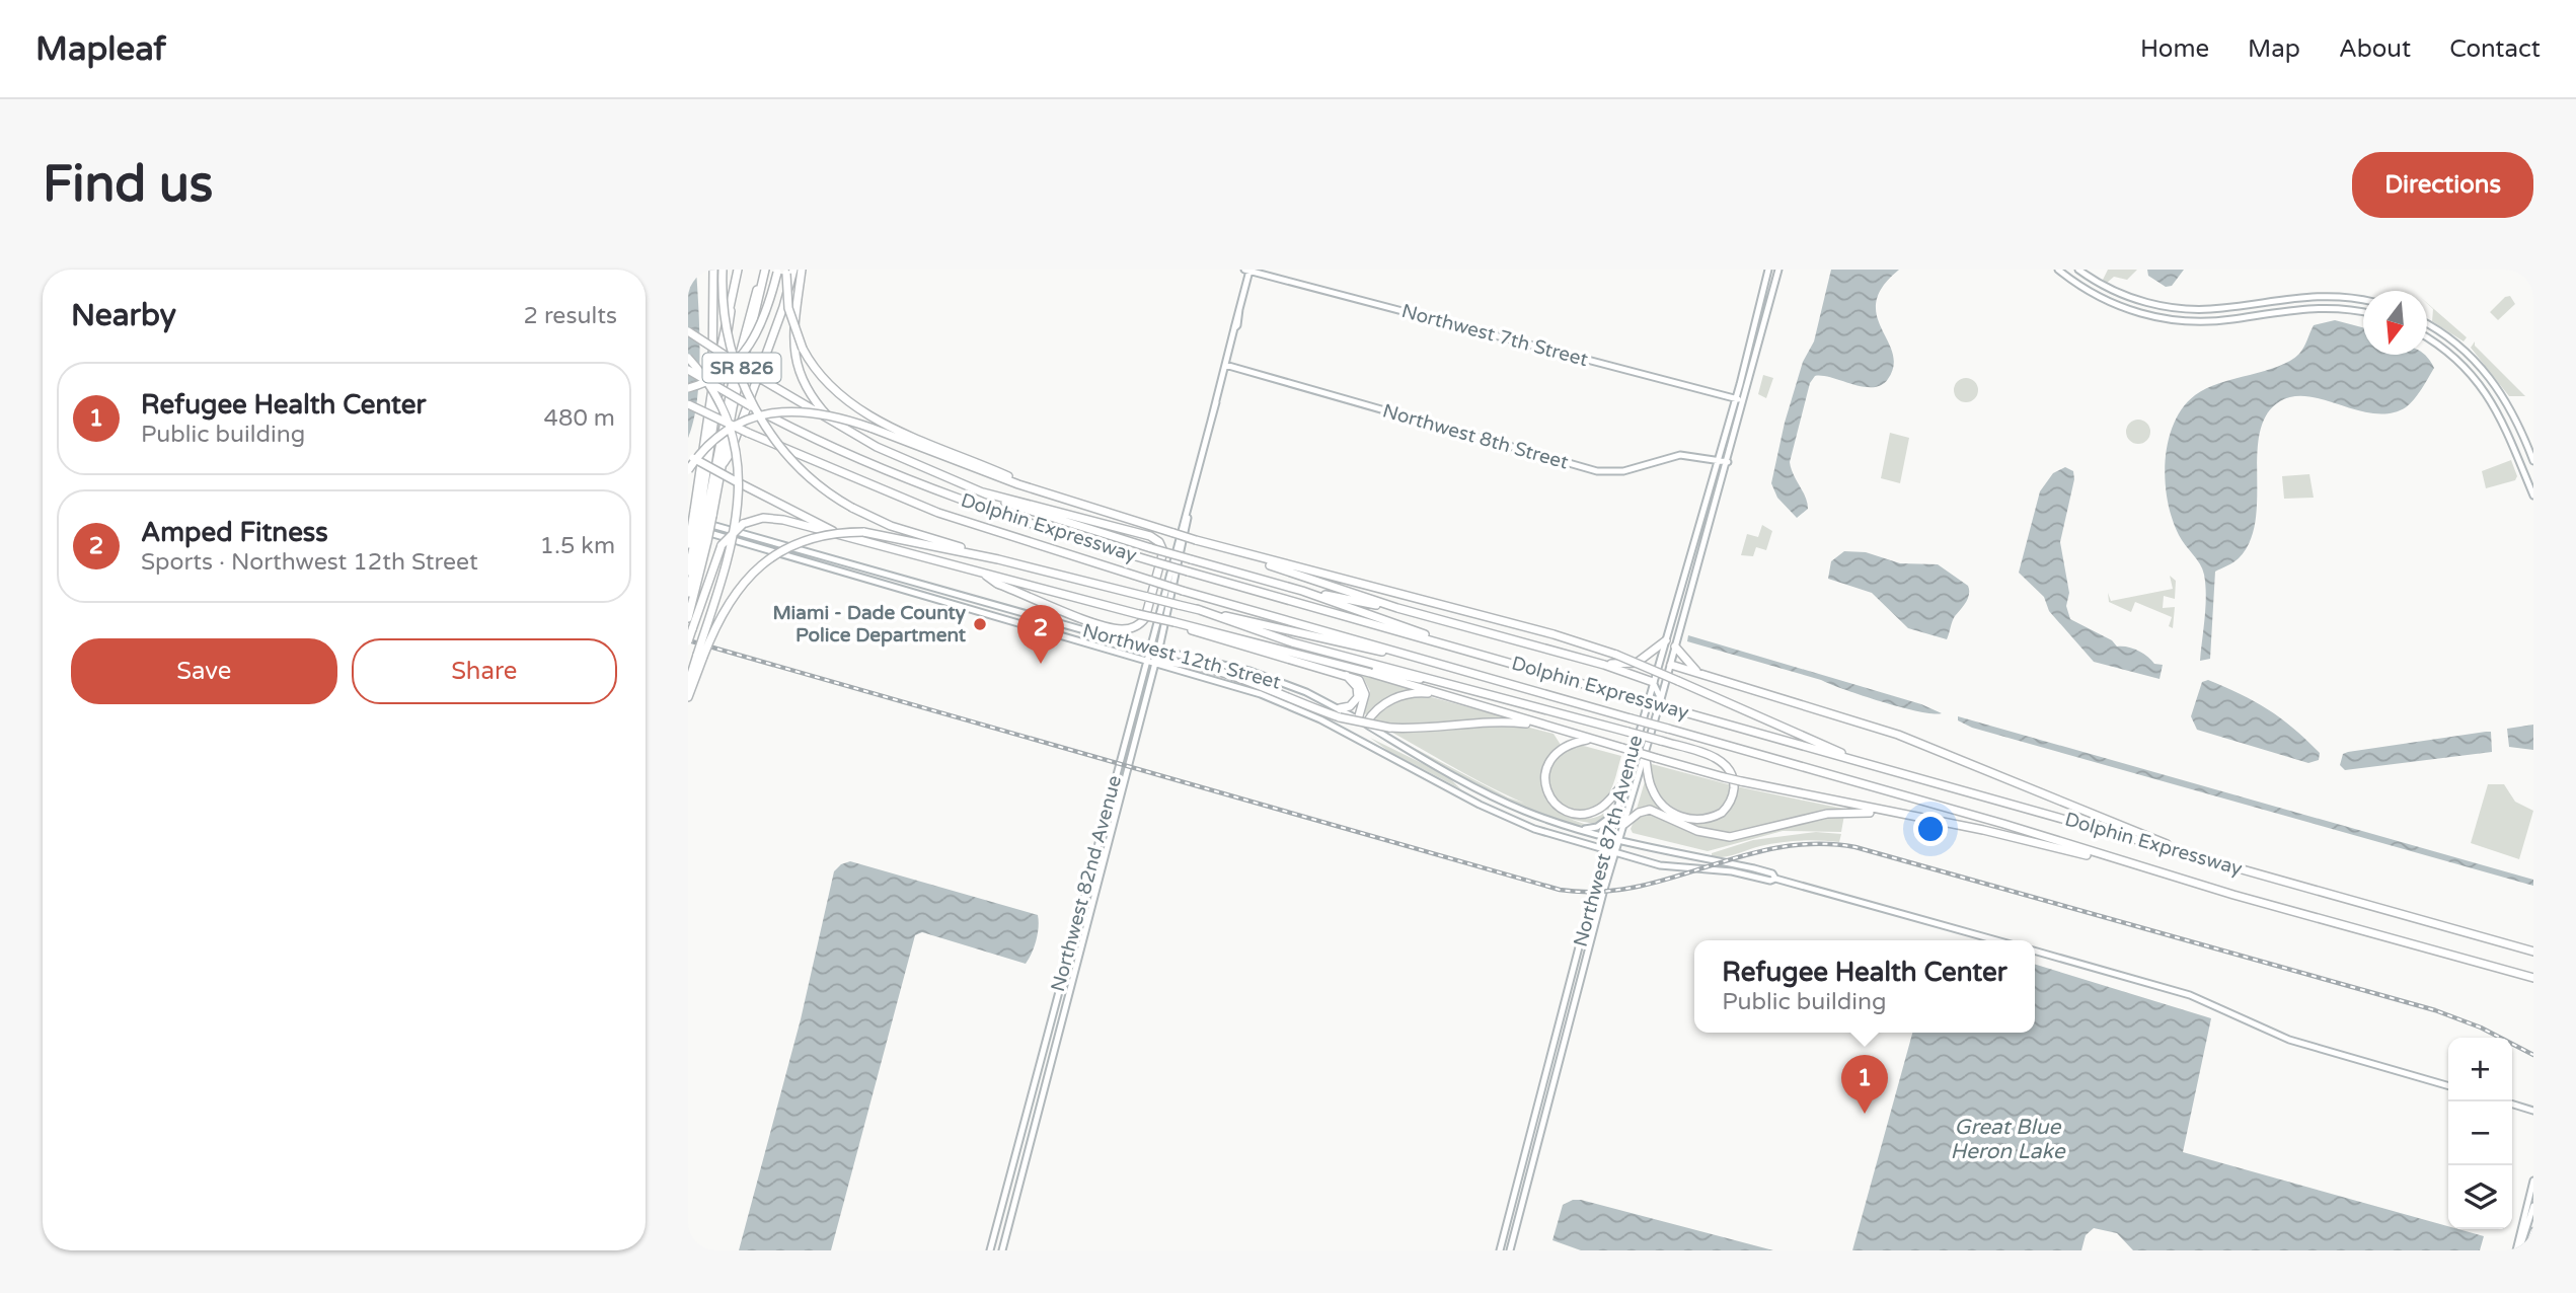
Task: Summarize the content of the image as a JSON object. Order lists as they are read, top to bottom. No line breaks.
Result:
{"streets":{"highway":["SR 826","Dolphin Expressway"],"main road":["Northwest 7th Street","Northwest 8th Street","Northwest 12th Street","Northwest 87th Avenue","Northwest 82nd Avenue"]},"crossings":[["Northwest 7th Street","Northwest 87th Avenue"],["Northwest 7th Street","Northwest 82nd Avenue"],["Northwest 8th Street","Northwest 87th Avenue"],["Northwest 8th Street","Northwest 82nd Avenue"],["Northwest 12th Street","Northwest 87th Avenue"],["Northwest 12th Street","Northwest 82nd Avenue"]],"water":["Great Blue Heron Lake"],"places":["Miami - Dade County Police Department"],"north":"bottom","page":{"header":"Mapleaf","nav":["Home","Map","About","Contact"],"buttons":["Directions",["Save","Share"]],"title":"Find us","heading":["Nearby","2 results"],"list":[{"mark":"1","name":"Refugee Health Center","note":"Public building","value":"480 m"},{"mark":"2","name":"Amped Fitness","note":"Sports · Northwest 12th Street","value":"1.5 km"}],"pins":["2","1"],"popup":["Refugee Health Center","Public building"],"map_buttons":["+","−"]}}
